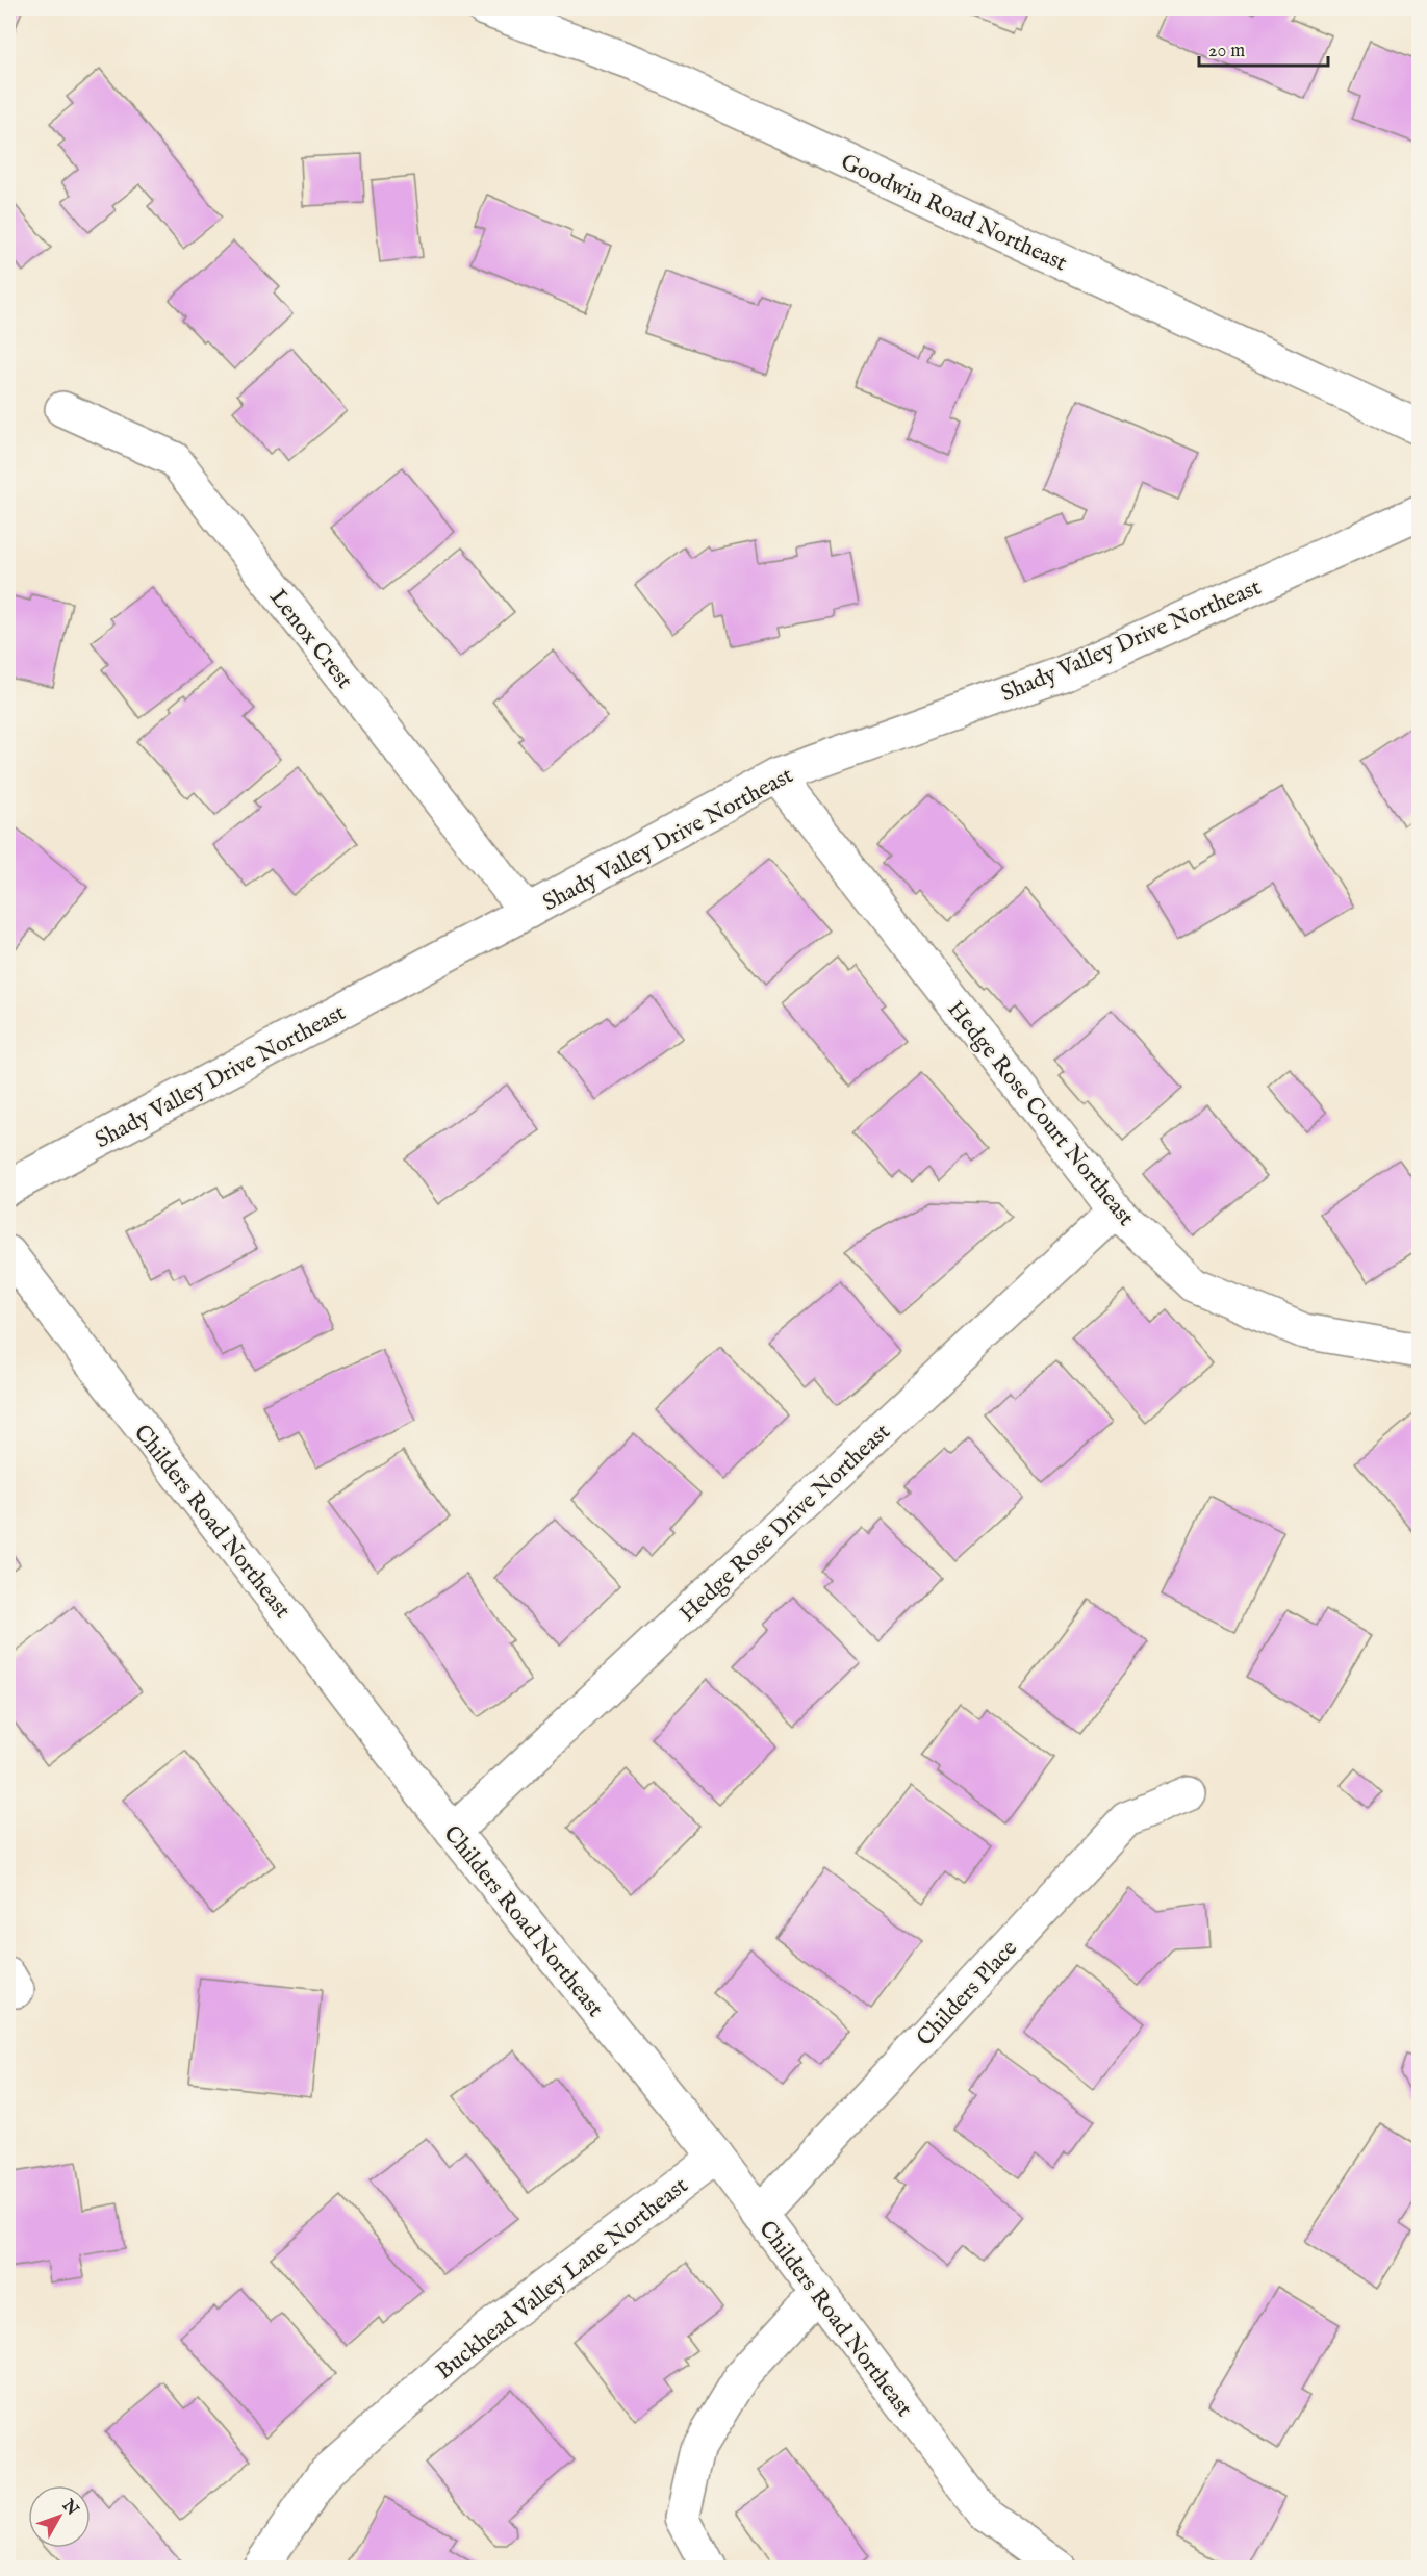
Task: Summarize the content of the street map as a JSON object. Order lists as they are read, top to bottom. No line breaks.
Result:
{"streets":{"street":["Goodwin Road Northeast","Lenox Crest","Shady Valley Drive Northeast","Hedge Rose Court Northeast","Childers Road Northeast","Hedge Rose Drive Northeast","Childers Place","Buckhead Valley Lane Northeast"]},"crossings":[["Lenox Crest","Shady Valley Drive Northeast"],["Shady Valley Drive Northeast","Hedge Rose Court Northeast"],["Hedge Rose Court Northeast","Hedge Rose Drive Northeast"],["Childers Road Northeast","Hedge Rose Drive Northeast"],["Childers Road Northeast","Childers Place"],["Childers Road Northeast","Buckhead Valley Lane Northeast"]],"scale_bar":"20 m","north":"top right"}
